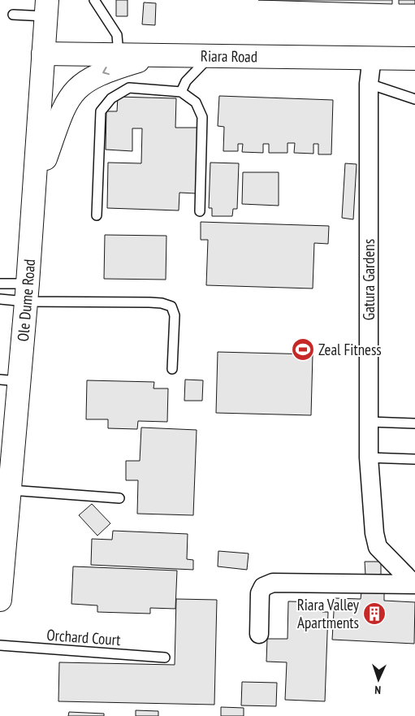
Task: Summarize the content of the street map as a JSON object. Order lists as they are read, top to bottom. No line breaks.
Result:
{"streets":{"street":["Riara Road","Gatura Gardens","Ole Dume Road"],"lane":["Orchard Court"]},"crossings":[["Riara Road","Gatura Gardens"],["Riara Road","Ole Dume Road"]],"places":{"sports":["Zeal Fitness"],"building":["Riara Valley Apartments"]},"north":"bottom"}
